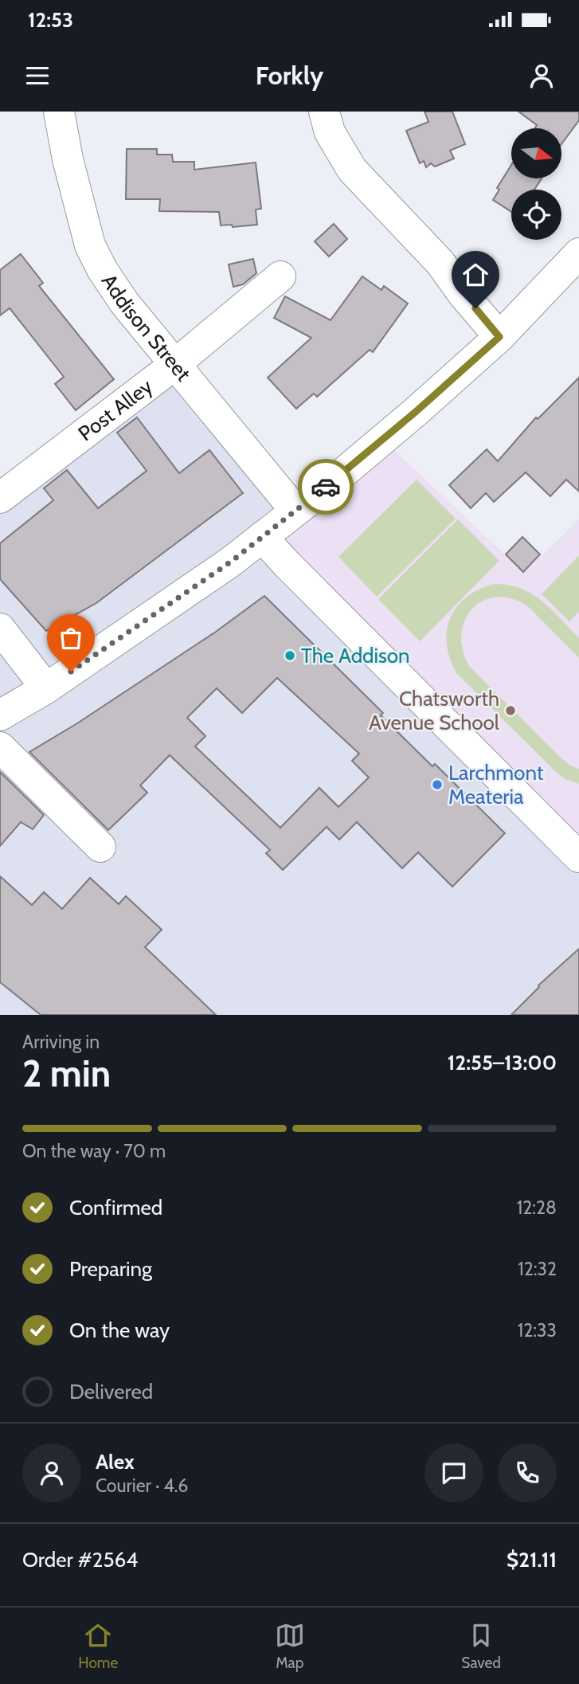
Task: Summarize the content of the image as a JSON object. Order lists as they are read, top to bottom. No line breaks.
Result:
{"streets":{"street":["Addison Street","Post Alley"]},"crossings":[["Addison Street","Post Alley"]],"places":["The Addison","Chatsworth Avenue School","Larchmont Meateria"],"north":"right","page":{"status":"12:53","header":"Forkly","heading":["2 min","Arriving in","12:55–13:00"],"panel":["Alex","Courier · 4.6","Order #2564","$21.11"],"bar":"On the way · 70 m","list":[["Confirmed","12:28"],["Preparing","12:32"],["On the way","12:33"],"Delivered"],"tabs":["Home","Map","Saved"]}}
